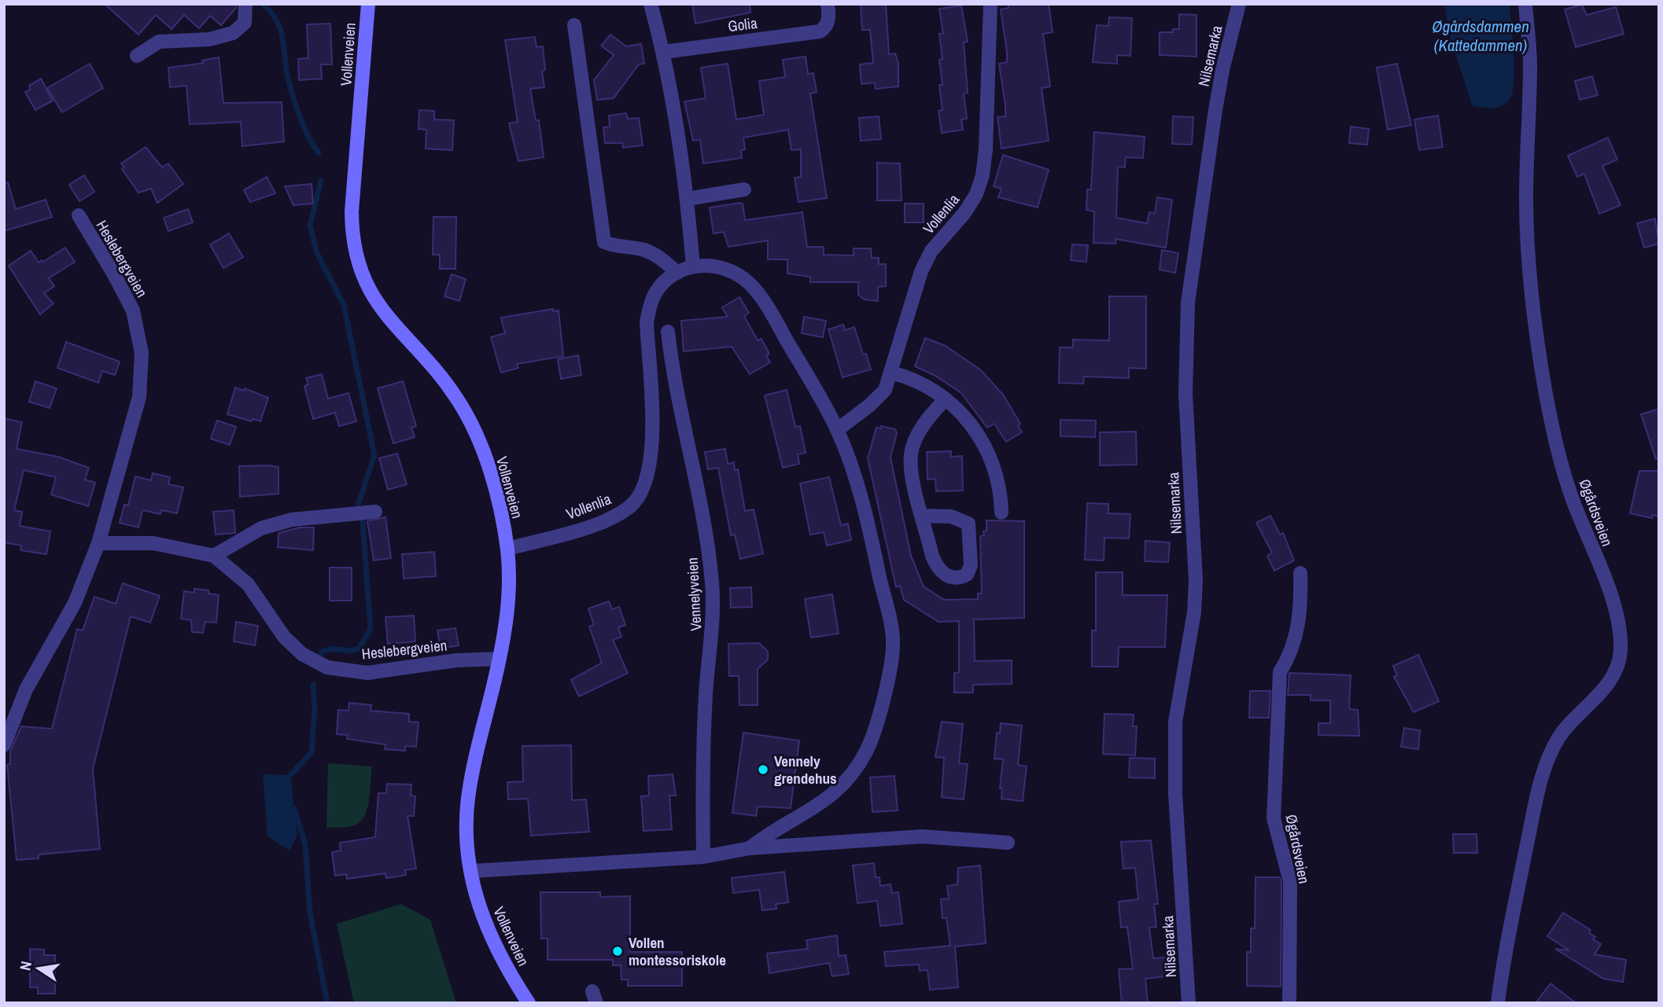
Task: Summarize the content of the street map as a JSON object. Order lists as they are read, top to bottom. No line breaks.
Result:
{"streets":{"main road":["Vollenveien"],"street":["Golia","Nilsemarka","Vollenlia","Heslebergveien","Øgårdsveien","Vennelyveien"]},"crossings":[["Vollenveien","Vollenlia"],["Vollenveien","Heslebergveien"]],"water":["Øgårdsdammen (Kattedammen)"],"places":["Vennely grendehus","Vollen montessoriskole"],"north":"left"}
